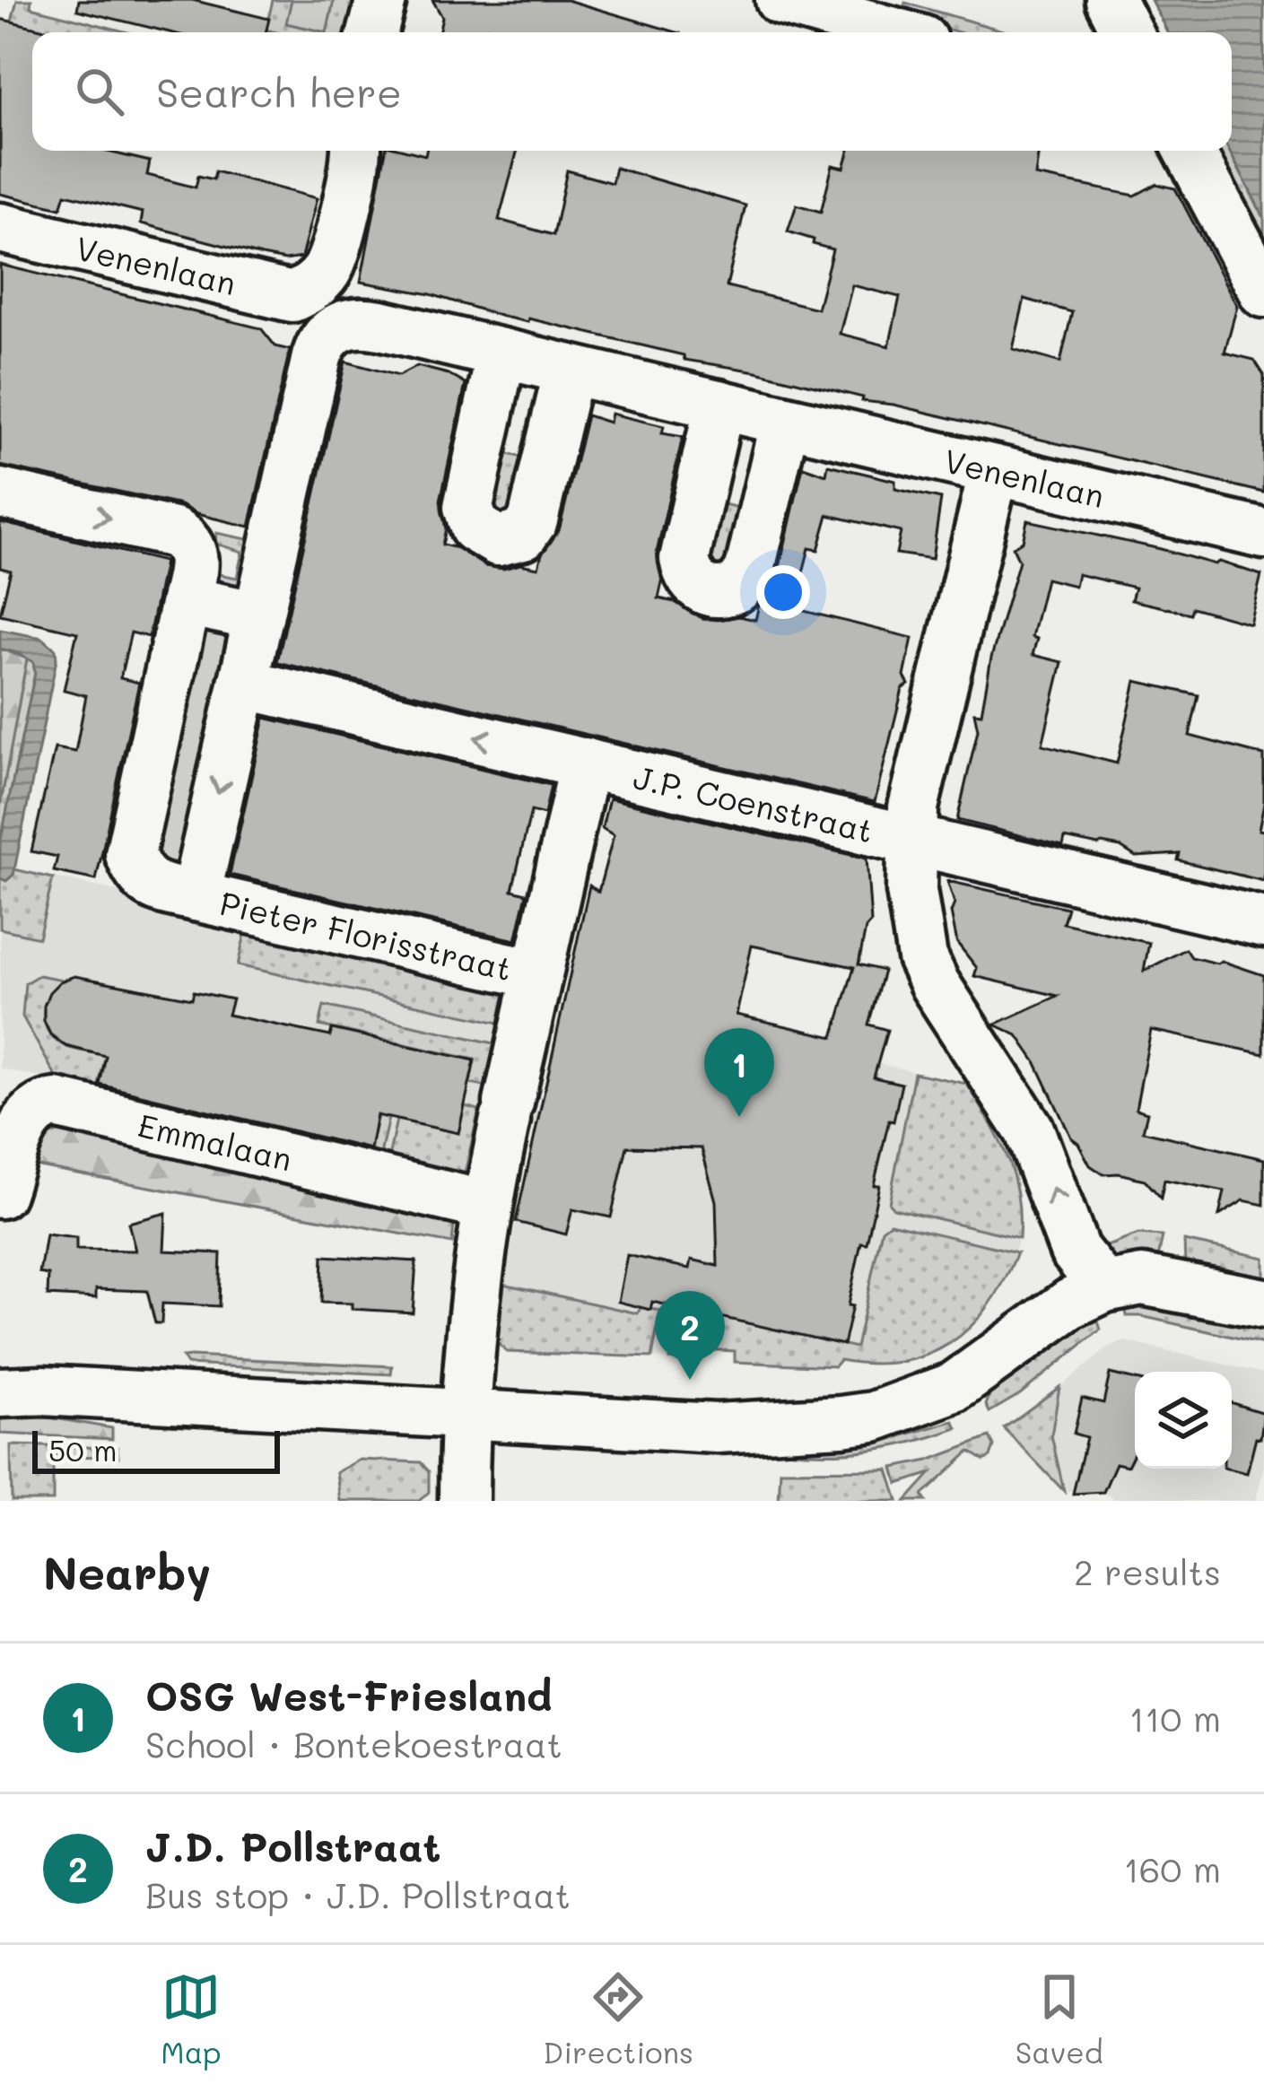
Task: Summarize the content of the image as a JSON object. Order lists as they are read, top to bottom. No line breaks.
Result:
{"streets":{"street":["Venenlaan","J.P. Coenstraat","Pieter Florisstraat","Emmalaan"]},"crossings":[["Venenlaan","Pieter Florisstraat"],["J.P. Coenstraat","Pieter Florisstraat"]],"scale_bar":"50 m","page":{"search":"Search here","pins":["1","2"],"scale":"50 m","heading":["Nearby","2 results"],"list":[{"mark":"1","name":"OSG West-Friesland","note":"School · Bontekoestraat","value":"110 m"},{"mark":"2","name":"J.D. Pollstraat","note":"Bus stop · J.D. Pollstraat","value":"160 m"}],"nav":["Map","Directions","Saved"]}}
